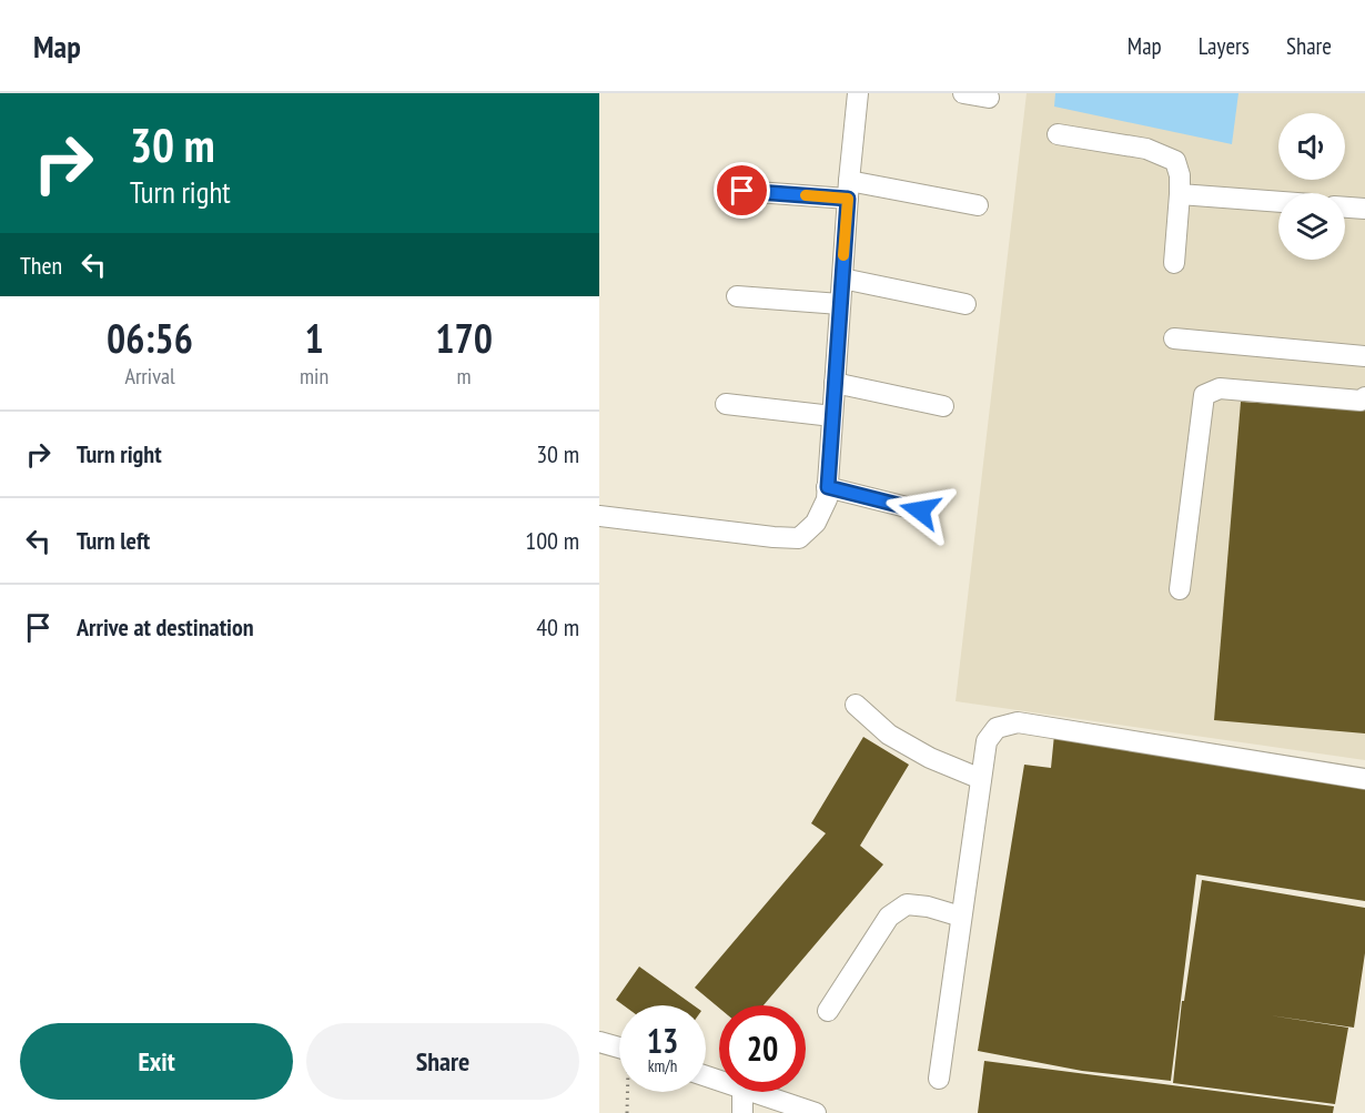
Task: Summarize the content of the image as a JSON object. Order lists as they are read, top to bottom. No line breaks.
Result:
{"page":{"header":"Map","nav":["Map","Layers","Share"],"turn":["30 m","Turn right"],"then":"Then","eta":["06:56","Arrival","1","min","170","m"],"list":[{"name":"Turn right","value":"30 m"},{"name":"Turn left","value":"100 m"},{"name":"Arrive at destination","value":"40 m"}],"speed":"13 km/h","limit":"20","buttons":["Exit","Share"]}}
